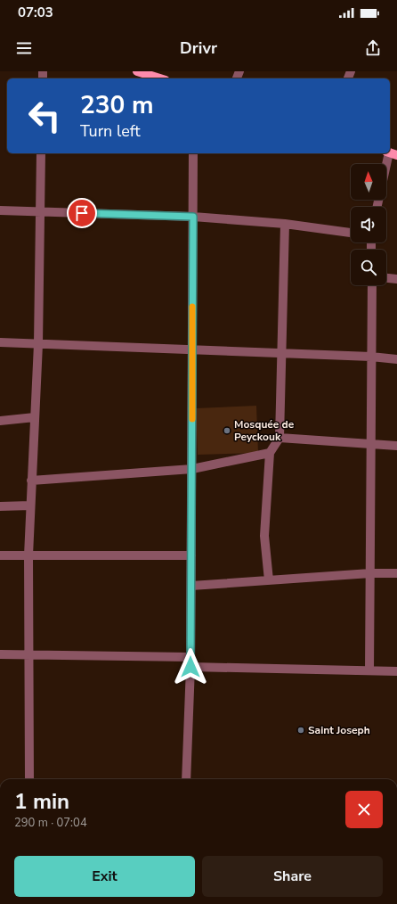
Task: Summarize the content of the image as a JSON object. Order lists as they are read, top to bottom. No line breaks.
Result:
{"places":["Mosquée de Peyckouk","Saint Joseph"],"north":"top","page":{"status":"07:03","header":"Drivr","turn":["230 m","Turn left"],"heading":["1 min","290 m · 07:04"],"buttons":["Exit","Share"]}}
